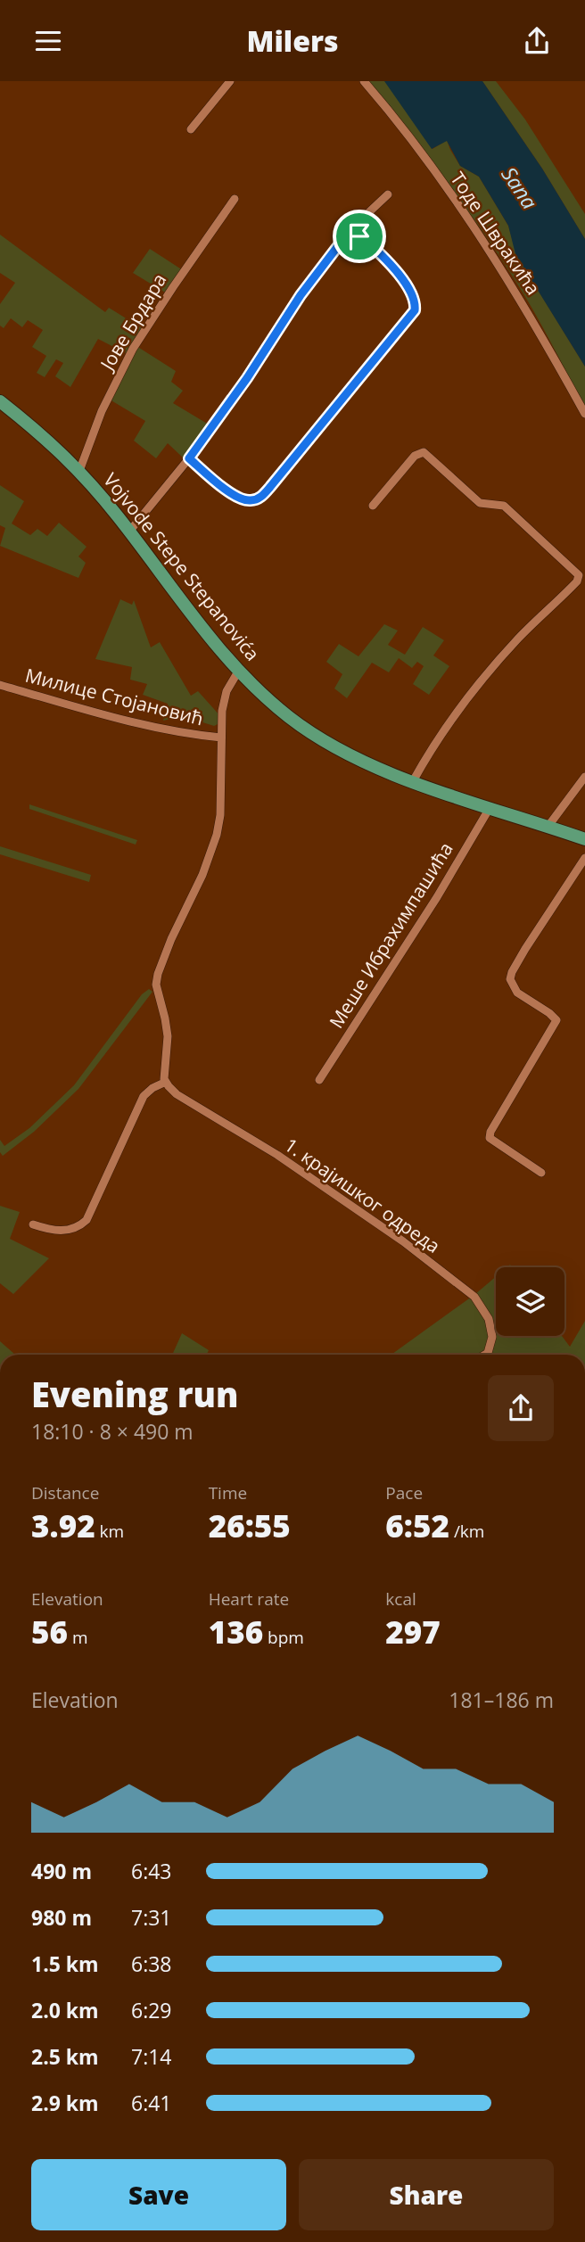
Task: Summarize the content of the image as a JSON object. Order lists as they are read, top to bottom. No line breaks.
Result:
{"streets":{"main road":["Vojvode Stepe Stepanovića"],"street":["Тоде Швракића","Јове Брдара","Милице Стојановић","Меше Ибрахимпашића","1. крајишког одреда"]},"crossings":[["Јове Брдара","Vojvode Stepe Stepanovića"],["Vojvode Stepe Stepanovića","Меше Ибрахимпашића"]],"water":["Sana"],"page":{"header":"Milers","heading":["Evening run","18:10 · 8 × 490 m"],"stats":[["Distance","3.92 km"],["Time","26:55"],["Pace","6:52 /km"],["Elevation","56 m"],["Heart rate","136 bpm"],["kcal","297"]],"chart":["Elevation","181–186 m"],"list":[{"name":"490 m","note":"6:43"},{"name":"980 m","note":"7:31"},{"name":"1.5 km","note":"6:38"},{"name":"2.0 km","note":"6:29"},{"name":"2.5 km","note":"7:14"},{"name":"2.9 km","note":"6:41"}],"buttons":["Save","Share"]}}
